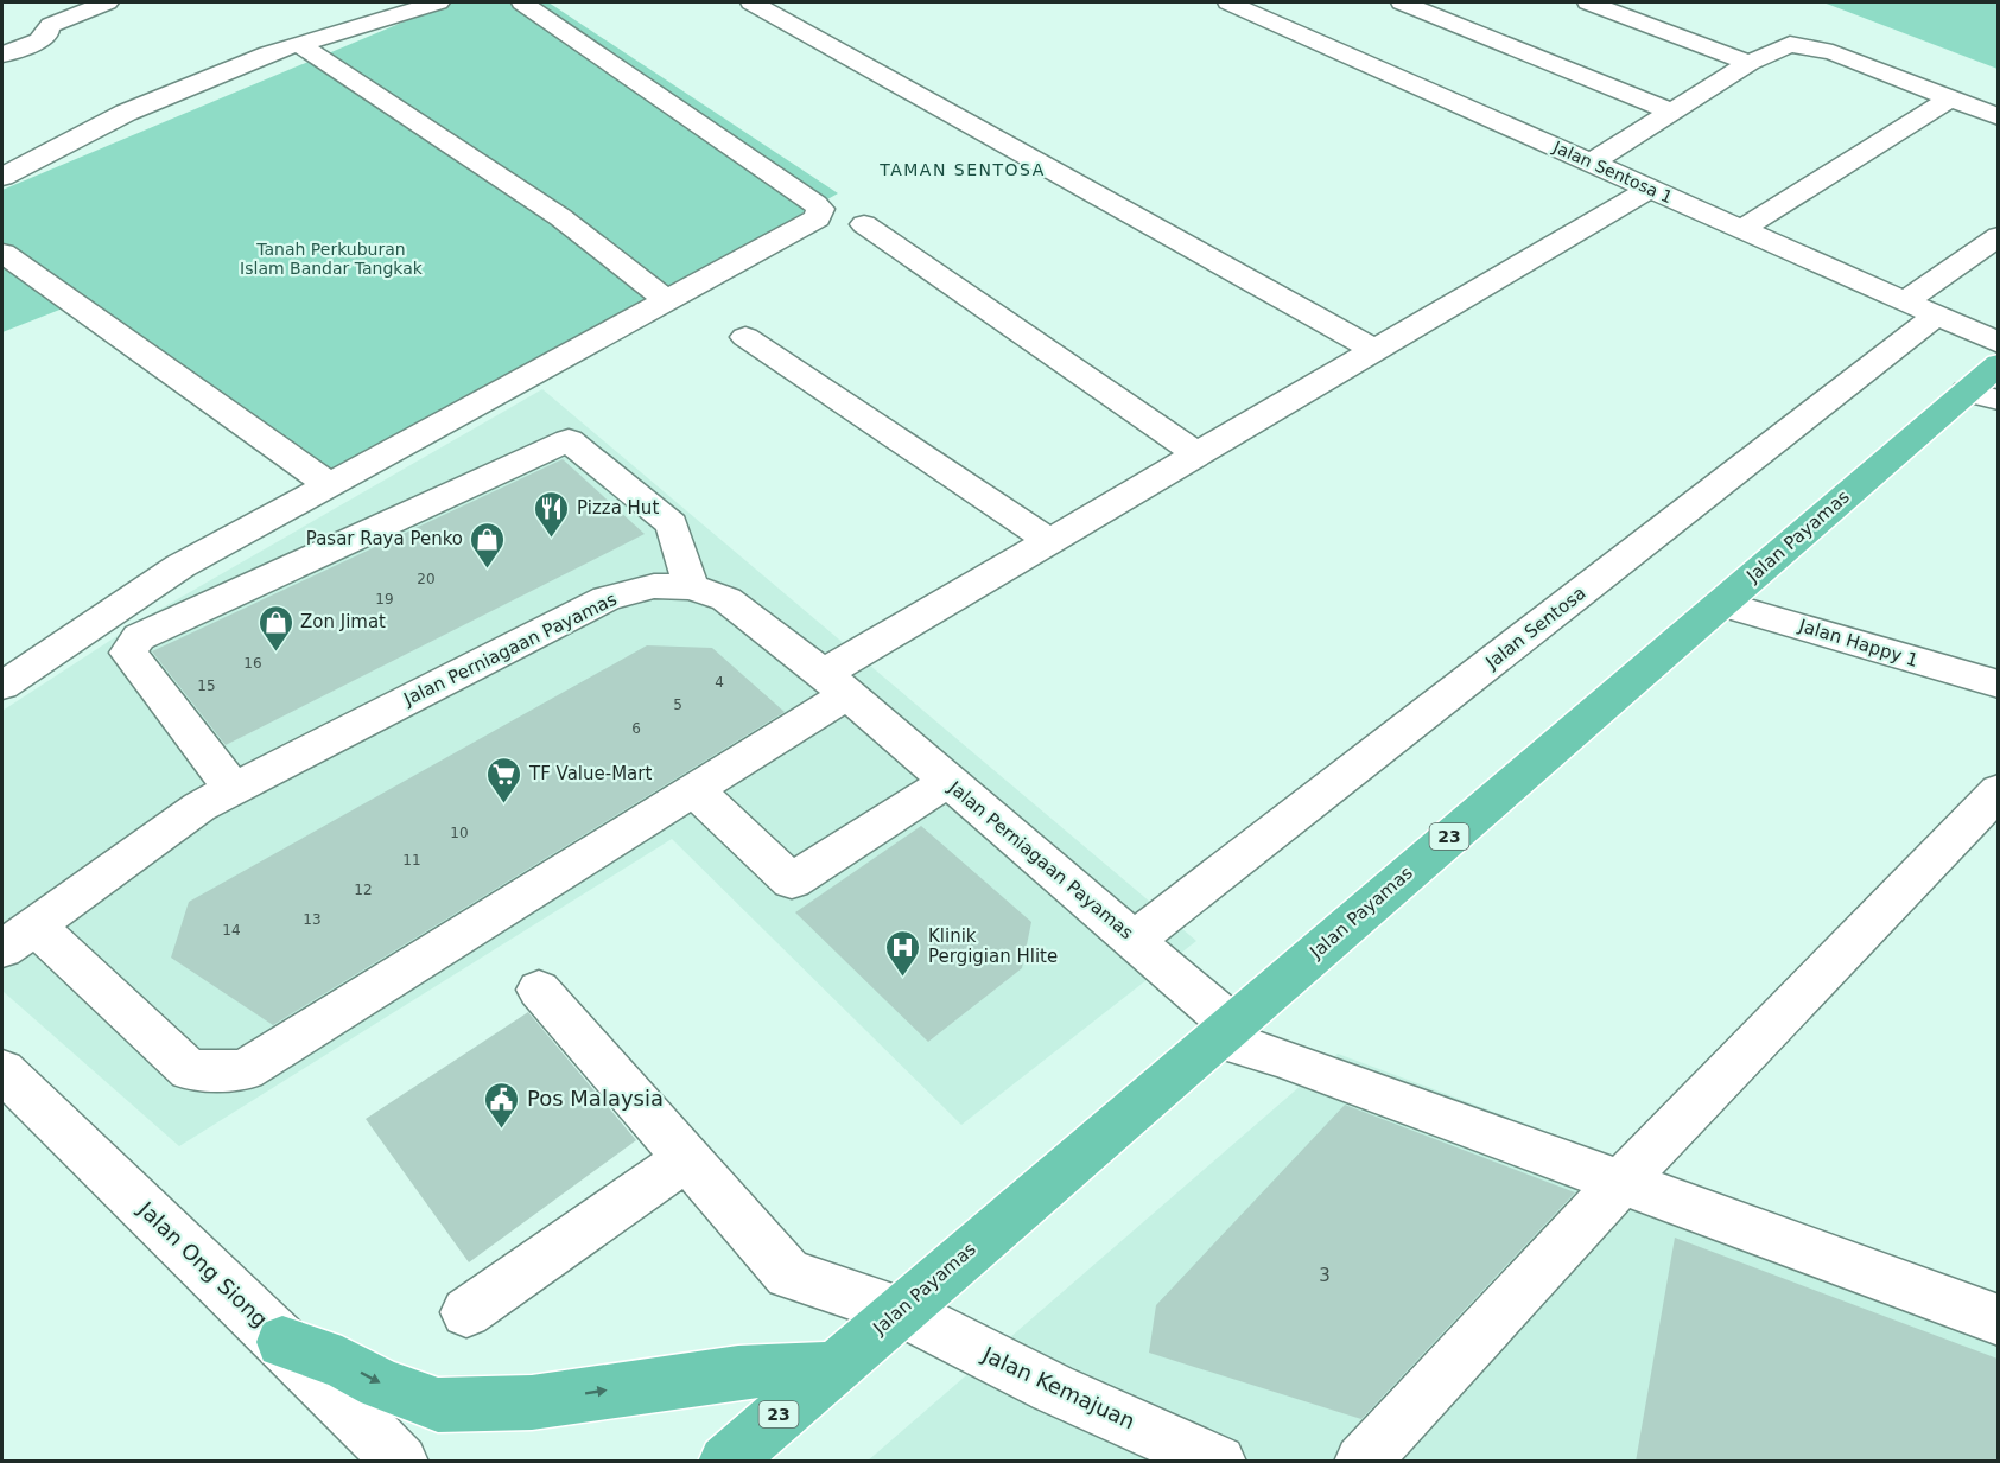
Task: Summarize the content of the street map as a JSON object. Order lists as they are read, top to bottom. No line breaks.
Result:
{"streets":{"highway":["Jalan Payamas","23"],"street":["Jalan Sentosa 1","Jalan Sentosa","Jalan Happy 1","Jalan Perniagaan Payamas","Jalan Ong Siong","Jalan Kemajuan"]},"crossings":[["Jalan Sentosa 1","Jalan Sentosa"],["Jalan Payamas","Jalan Happy 1"],["Jalan Payamas","Jalan Perniagaan Payamas"],["Jalan Payamas","Jalan Kemajuan"],["Jalan Sentosa","Jalan Perniagaan Payamas"]],"districts":["TAMAN SENTOSA"],"parks":["Tanah Perkuburan Islam Bandar Tangkak"],"places":{"restaurant":["Pizza Hut"],"shop":["Pasar Raya Penko","Zon Jimat"],"supermarket":["TF Value-Mart"],"hospital":["Klinik Pergigian Hlite"],"public building":["Pos Malaysia"]},"house_numbers":["20","19","16","4","15","5","6","10","11","12","13","14","3"]}
